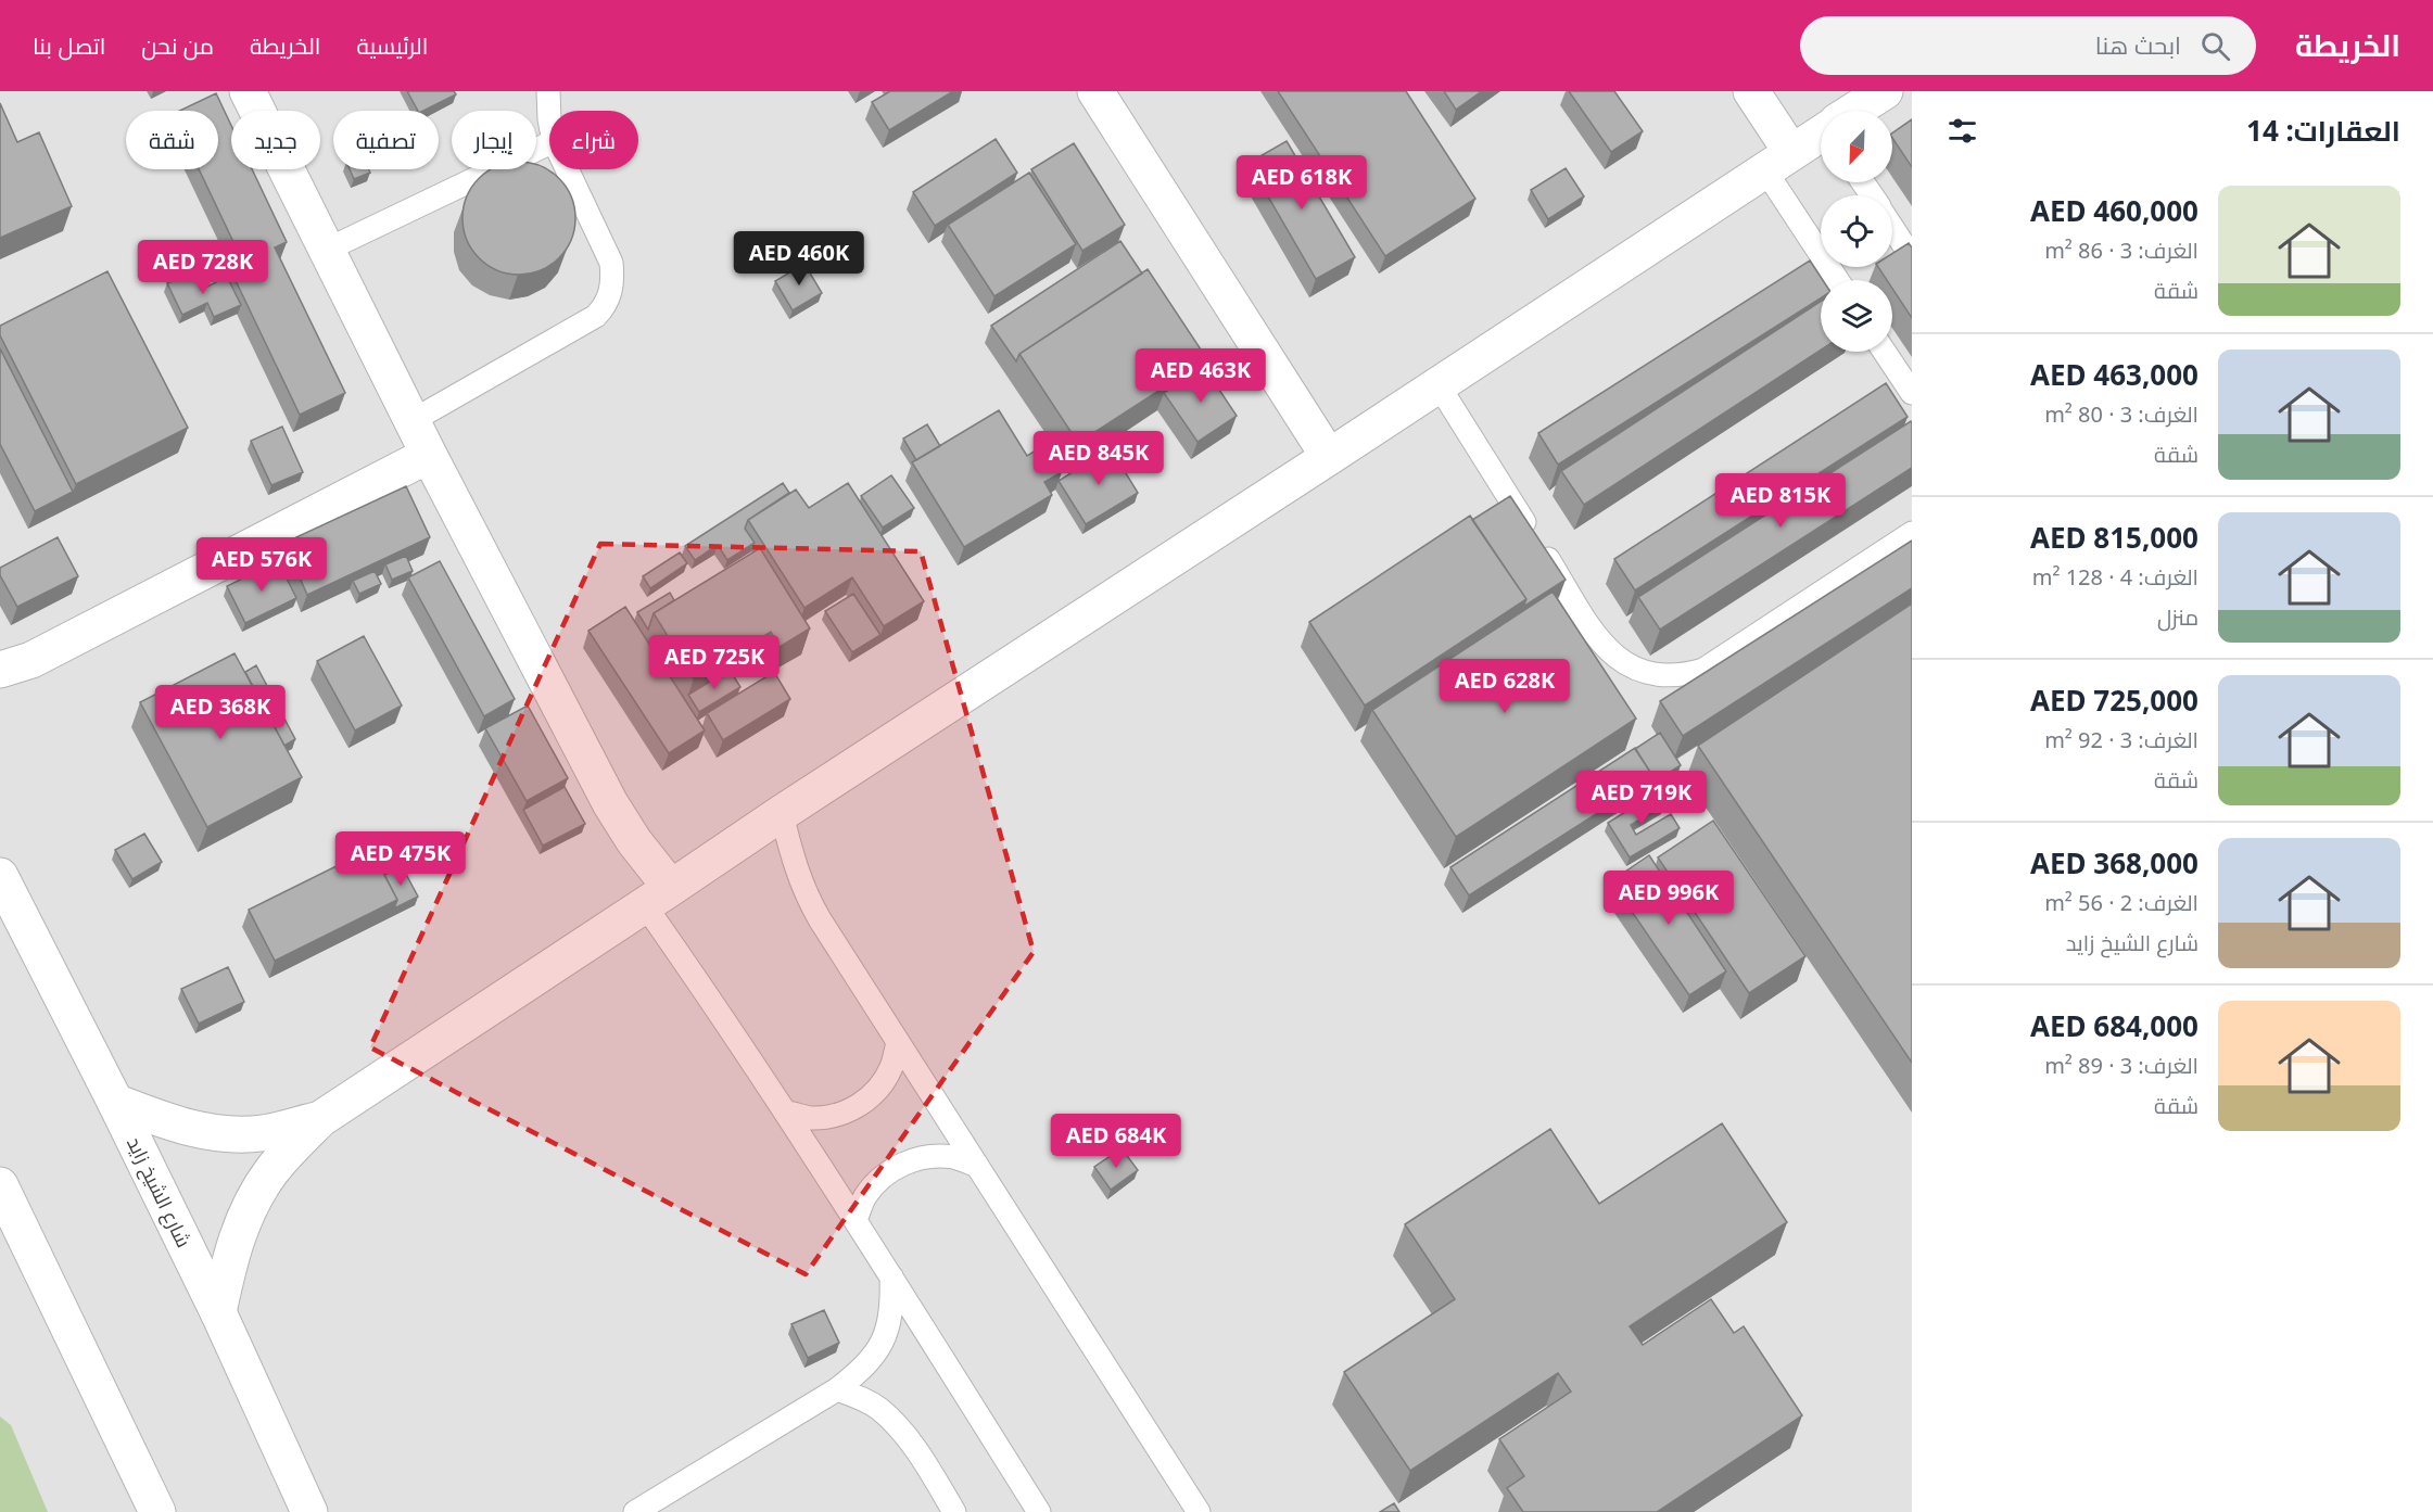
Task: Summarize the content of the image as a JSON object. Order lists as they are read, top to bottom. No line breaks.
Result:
{"streets":{"street":["شارع الشيخ زايد"]},"north":"bottom left","page":{"header":"الخريطة","search":"ابحث هنا","nav":["الرئيسية","الخريطة","من نحن","اتصل بنا"],"heading":"العقارات: 14","chip":["شراء","إيجار","تصفية","جديد","شقة"],"price":["AED 618K","AED 460K","AED 728K","AED 463K","AED 845K","AED 815K","AED 576K","AED 725K","AED 628K","AED 368K","AED 719K","AED 475K","AED 996K","AED 684K"],"list":[{"name":"AED 460,000","note":"الغرف: 3 · 86 m² · شقة"},{"name":"AED 463,000","note":"الغرف: 3 · 80 m² · شقة"},{"name":"AED 815,000","note":"الغرف: 4 · 128 m² · منزل"},{"name":"AED 725,000","note":"الغرف: 3 · 92 m² · شقة"},{"name":"AED 368,000","note":"الغرف: 2 · 56 m² · شارع الشيخ زايد"},{"name":"AED 684,000","note":"الغرف: 3 · 89 m² · شقة"}]}}
